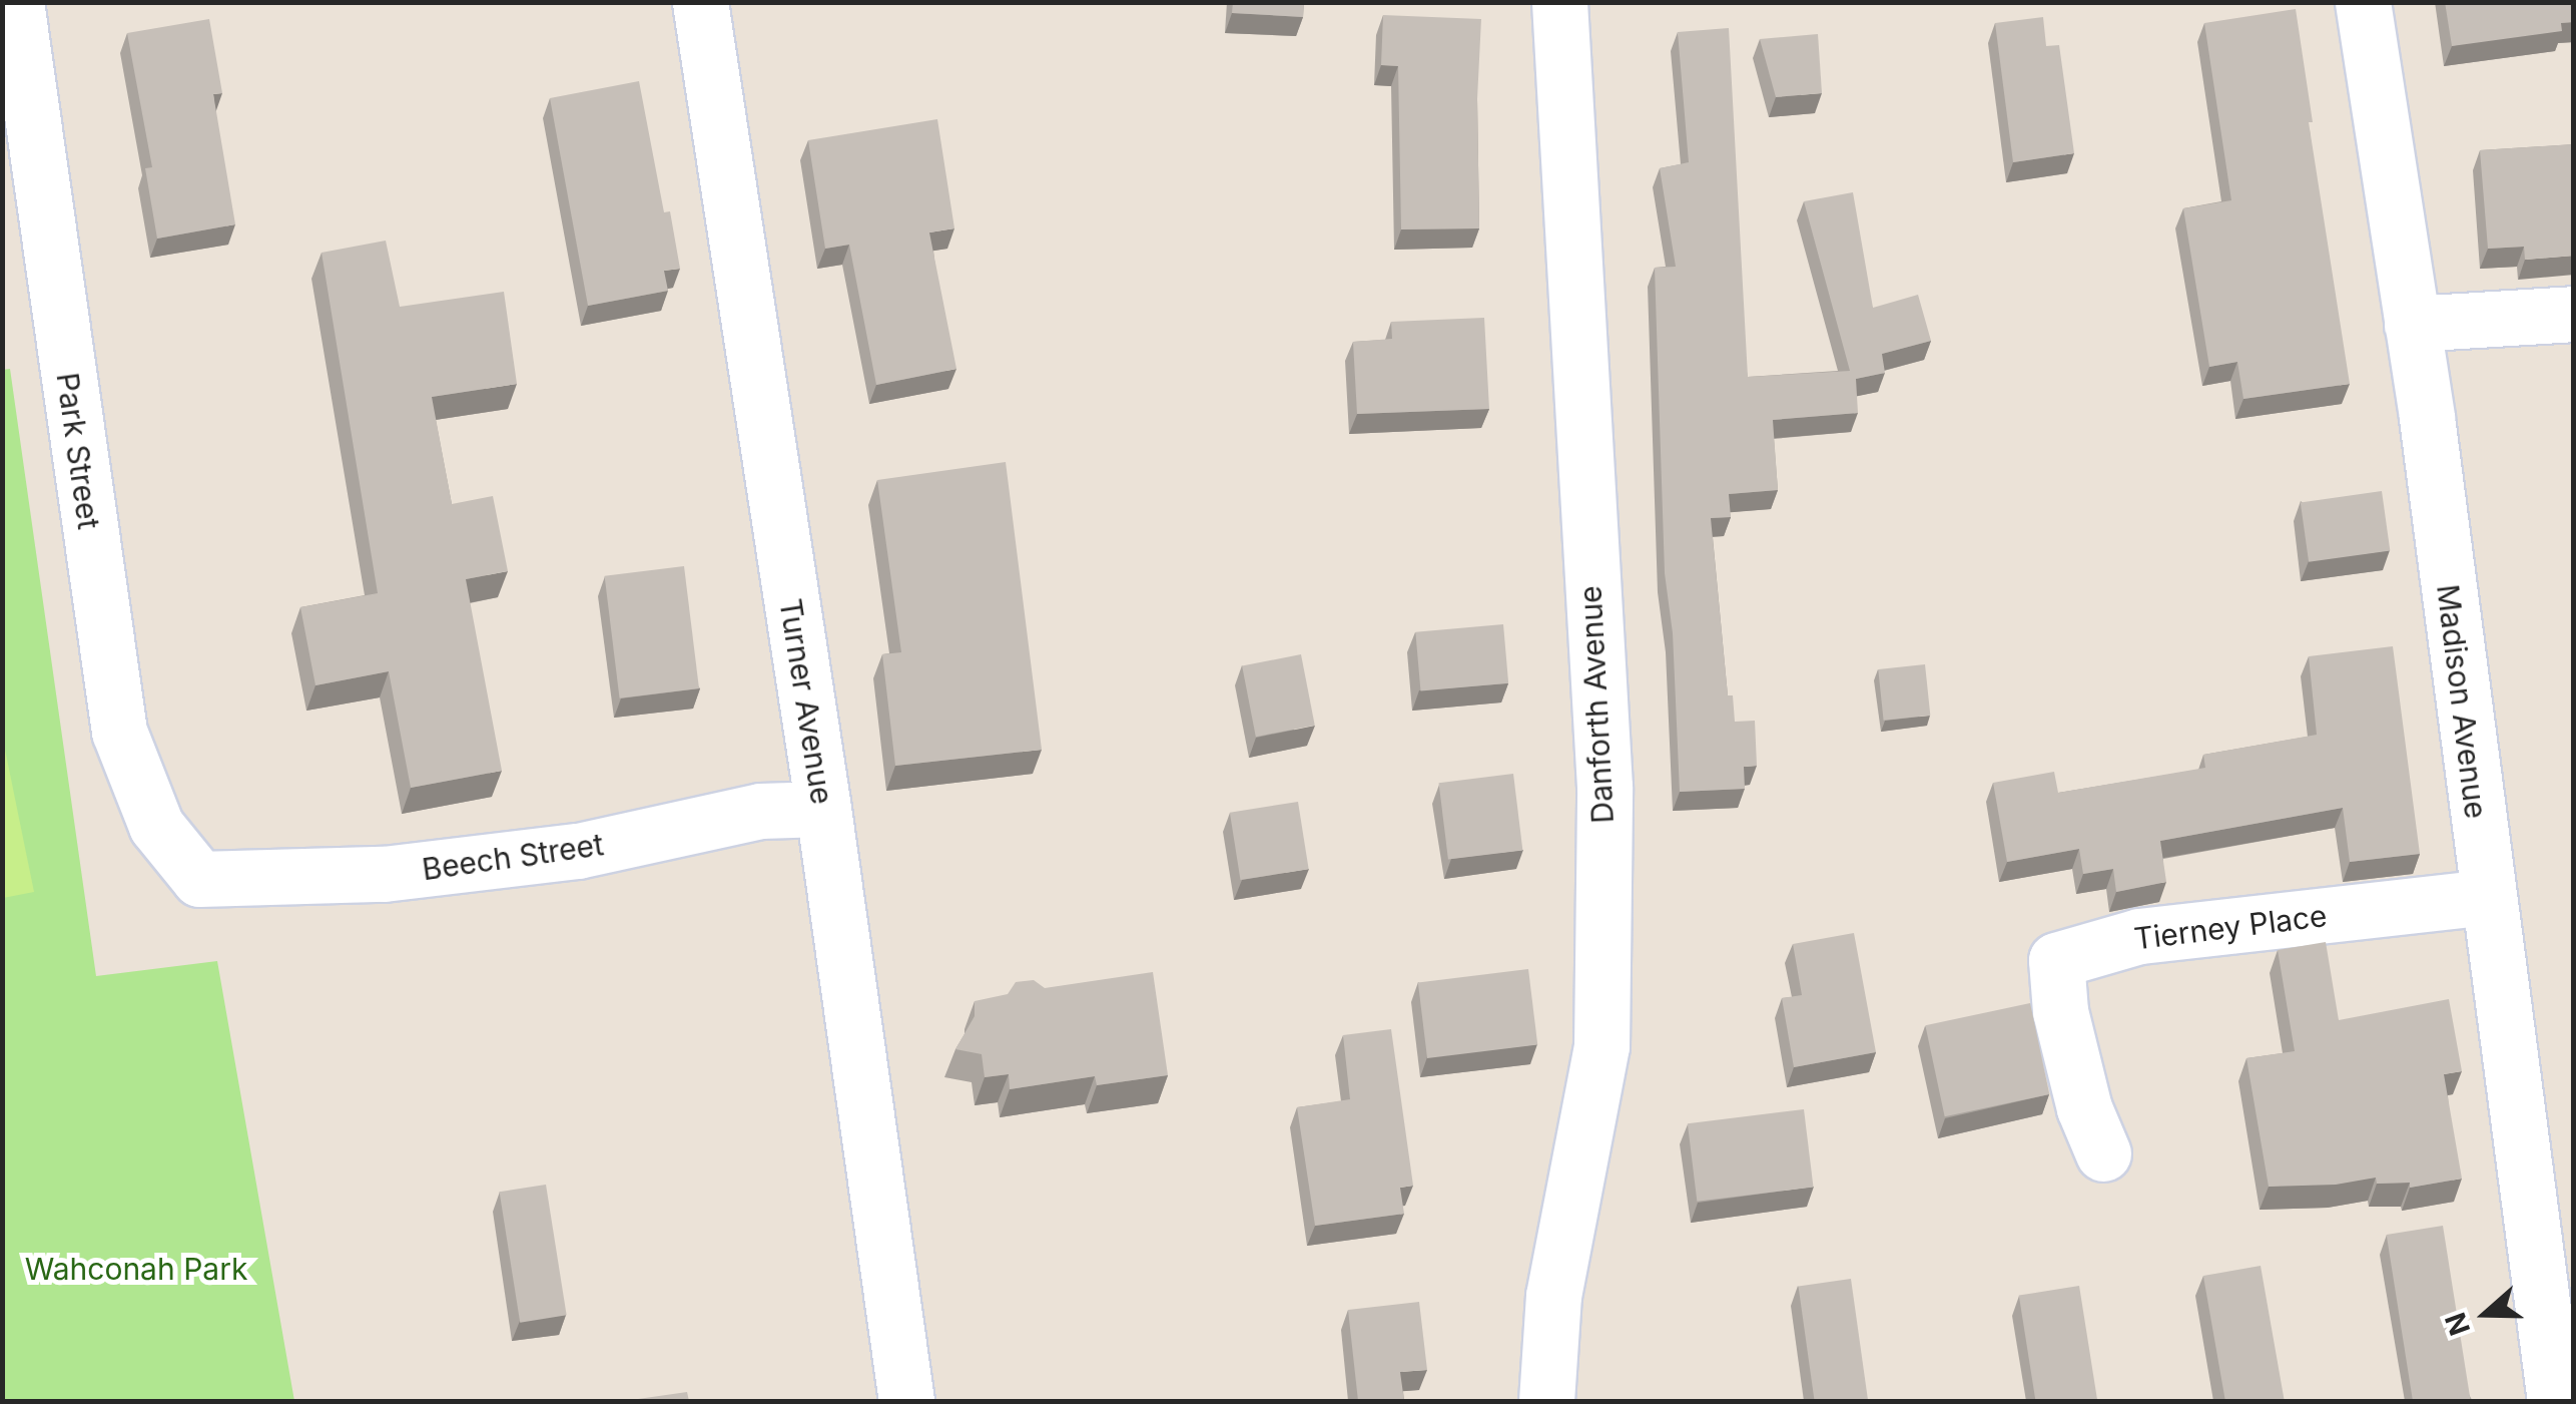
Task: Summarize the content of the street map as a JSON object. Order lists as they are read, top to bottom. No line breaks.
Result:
{"streets":{"street":["Park Street","Turner Avenue","Madison Avenue","Danforth Avenue","Beech Street","Tierney Place"]},"crossings":[["Park Street","Beech Street"],["Turner Avenue","Beech Street"],["Madison Avenue","Tierney Place"]],"parks":["Wahconah Park"],"north":"left"}
